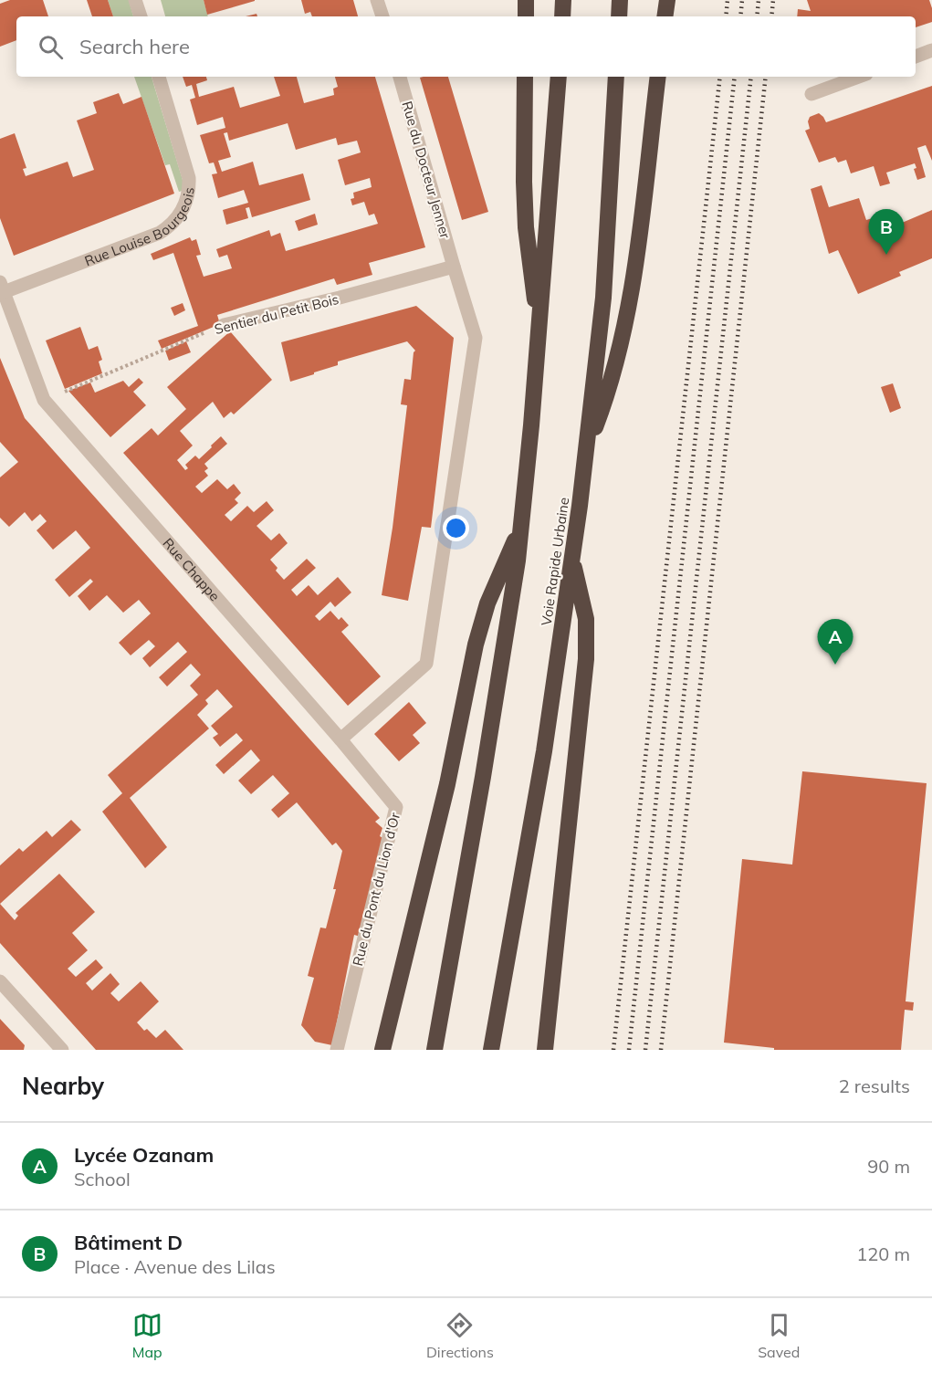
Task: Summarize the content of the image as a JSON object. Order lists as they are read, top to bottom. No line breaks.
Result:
{"streets":{"highway":["Voie Rapide Urbaine"],"street":["Rue du Docteur Jenner","Rue Louise Bourgeois","Sentier du Petit Bois","Rue Chappe","Rue du Pont du Lion d'Or"]},"crossings":[["Rue du Docteur Jenner","Sentier du Petit Bois"],["Sentier du Petit Bois","Rue Chappe"],["Rue Chappe","Rue du Pont du Lion d'Or"]],"page":{"search":"Search here","pins":["B","A"],"heading":["Nearby","2 results"],"list":[{"mark":"A","name":"Lycée Ozanam","note":"School","value":"90 m"},{"mark":"B","name":"Bâtiment D","note":"Place · Avenue des Lilas","value":"120 m"}],"nav":["Map","Directions","Saved"]}}
